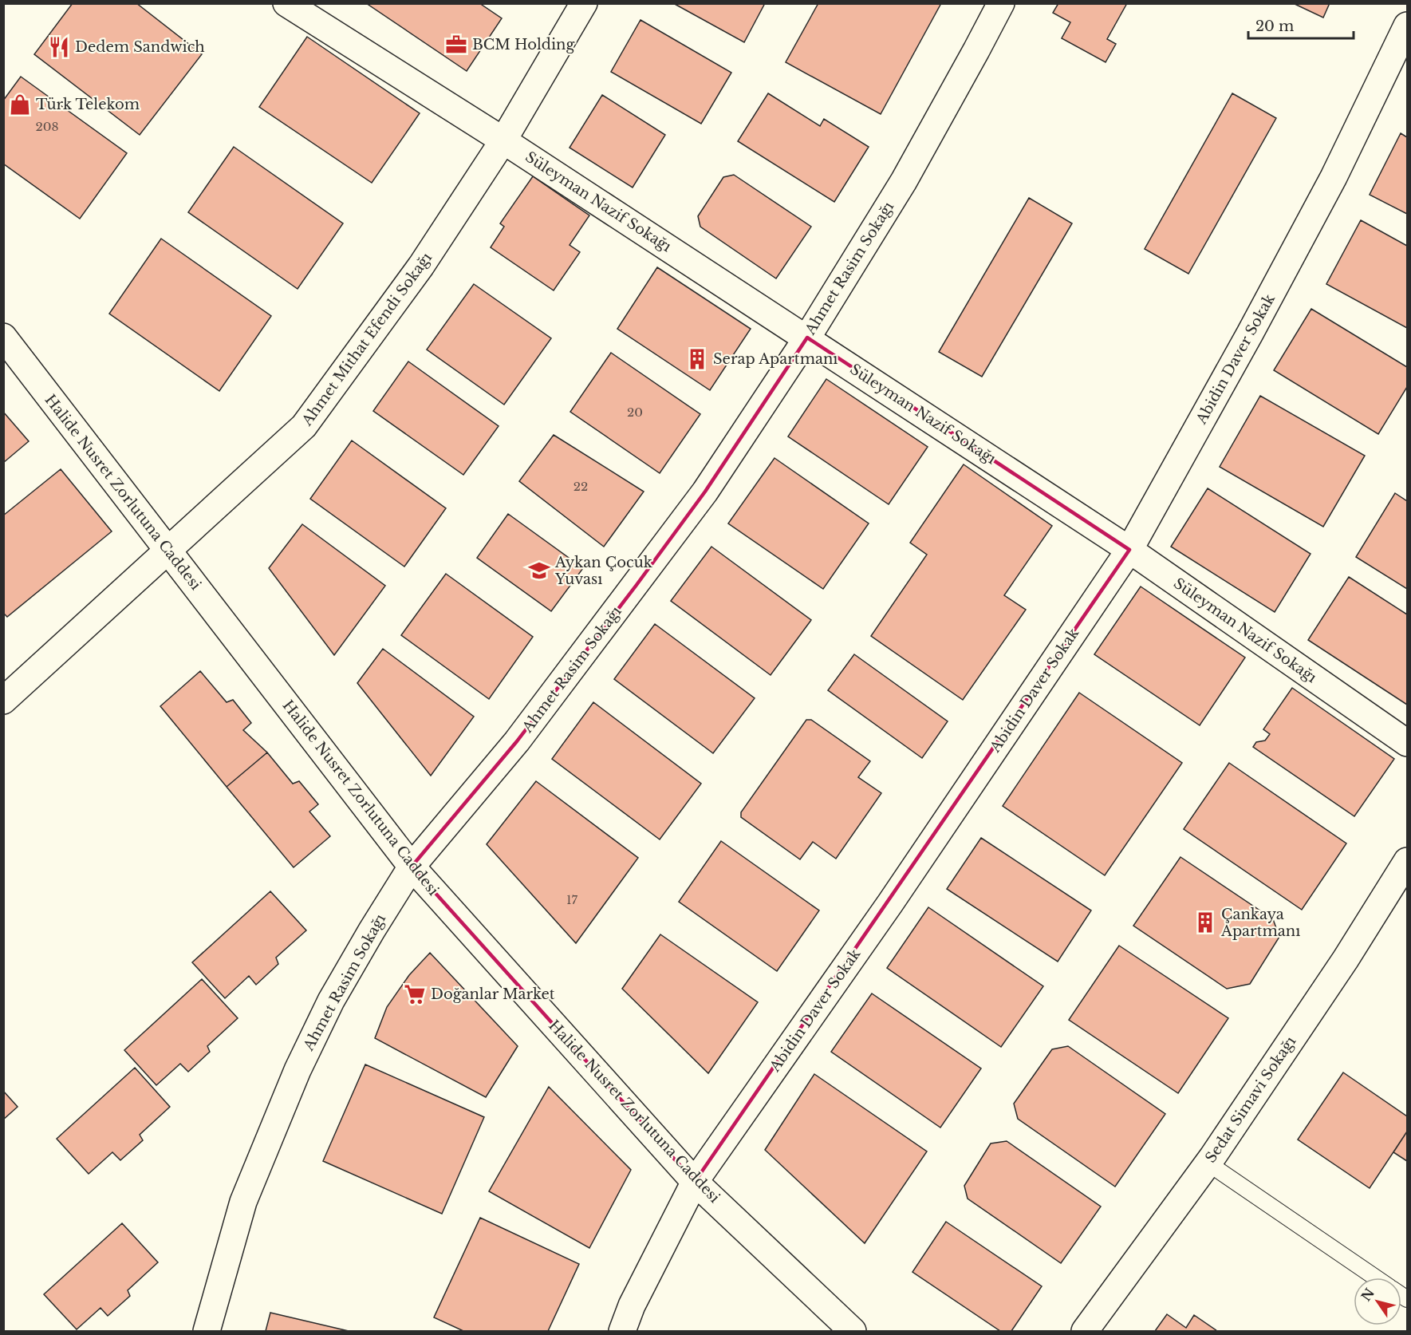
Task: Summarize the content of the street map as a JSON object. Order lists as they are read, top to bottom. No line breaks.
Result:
{"streets":{"street":["Süleyman Nazif Sokağı","Ahmet Rasim Sokağı","Ahmet Mithat Efendi Sokağı","Abidin Daver Sokak","Halide Nusret Zorlutuna Caddesi","Sedat Simavi Sokağı"]},"crossings":[["Süleyman Nazif Sokağı","Ahmet Rasim Sokağı"],["Süleyman Nazif Sokağı","Ahmet Mithat Efendi Sokağı"],["Süleyman Nazif Sokağı","Abidin Daver Sokak"],["Ahmet Rasim Sokağı","Halide Nusret Zorlutuna Caddesi"],["Ahmet Mithat Efendi Sokağı","Halide Nusret Zorlutuna Caddesi"],["Abidin Daver Sokak","Halide Nusret Zorlutuna Caddesi"]],"places":{"office":["BCM Holding"],"restaurant":["Dedem Sandwich"],"shop":["Türk Telekom"],"building":["Serap Apartmanı","Çankaya Apartmanı"],"school or university":["Aykan Çocuk Yuvası"],"supermarket":["Doğanlar Market"]},"house_numbers":["208","20","22","17"],"scale_bar":"20 m","north":"top left"}
